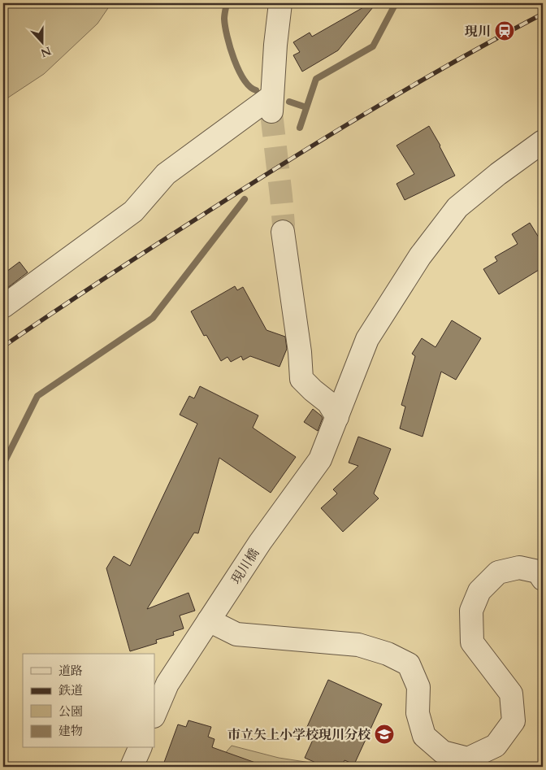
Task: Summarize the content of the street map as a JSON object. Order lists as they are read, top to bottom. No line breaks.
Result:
{"streets":{"street":["現川橋"]},"places":{"station":["現川"],"school or university":["市立矢上小学校現川分校"]},"legend":["道路","鉄道","公園","建物"],"north":"bottom"}
